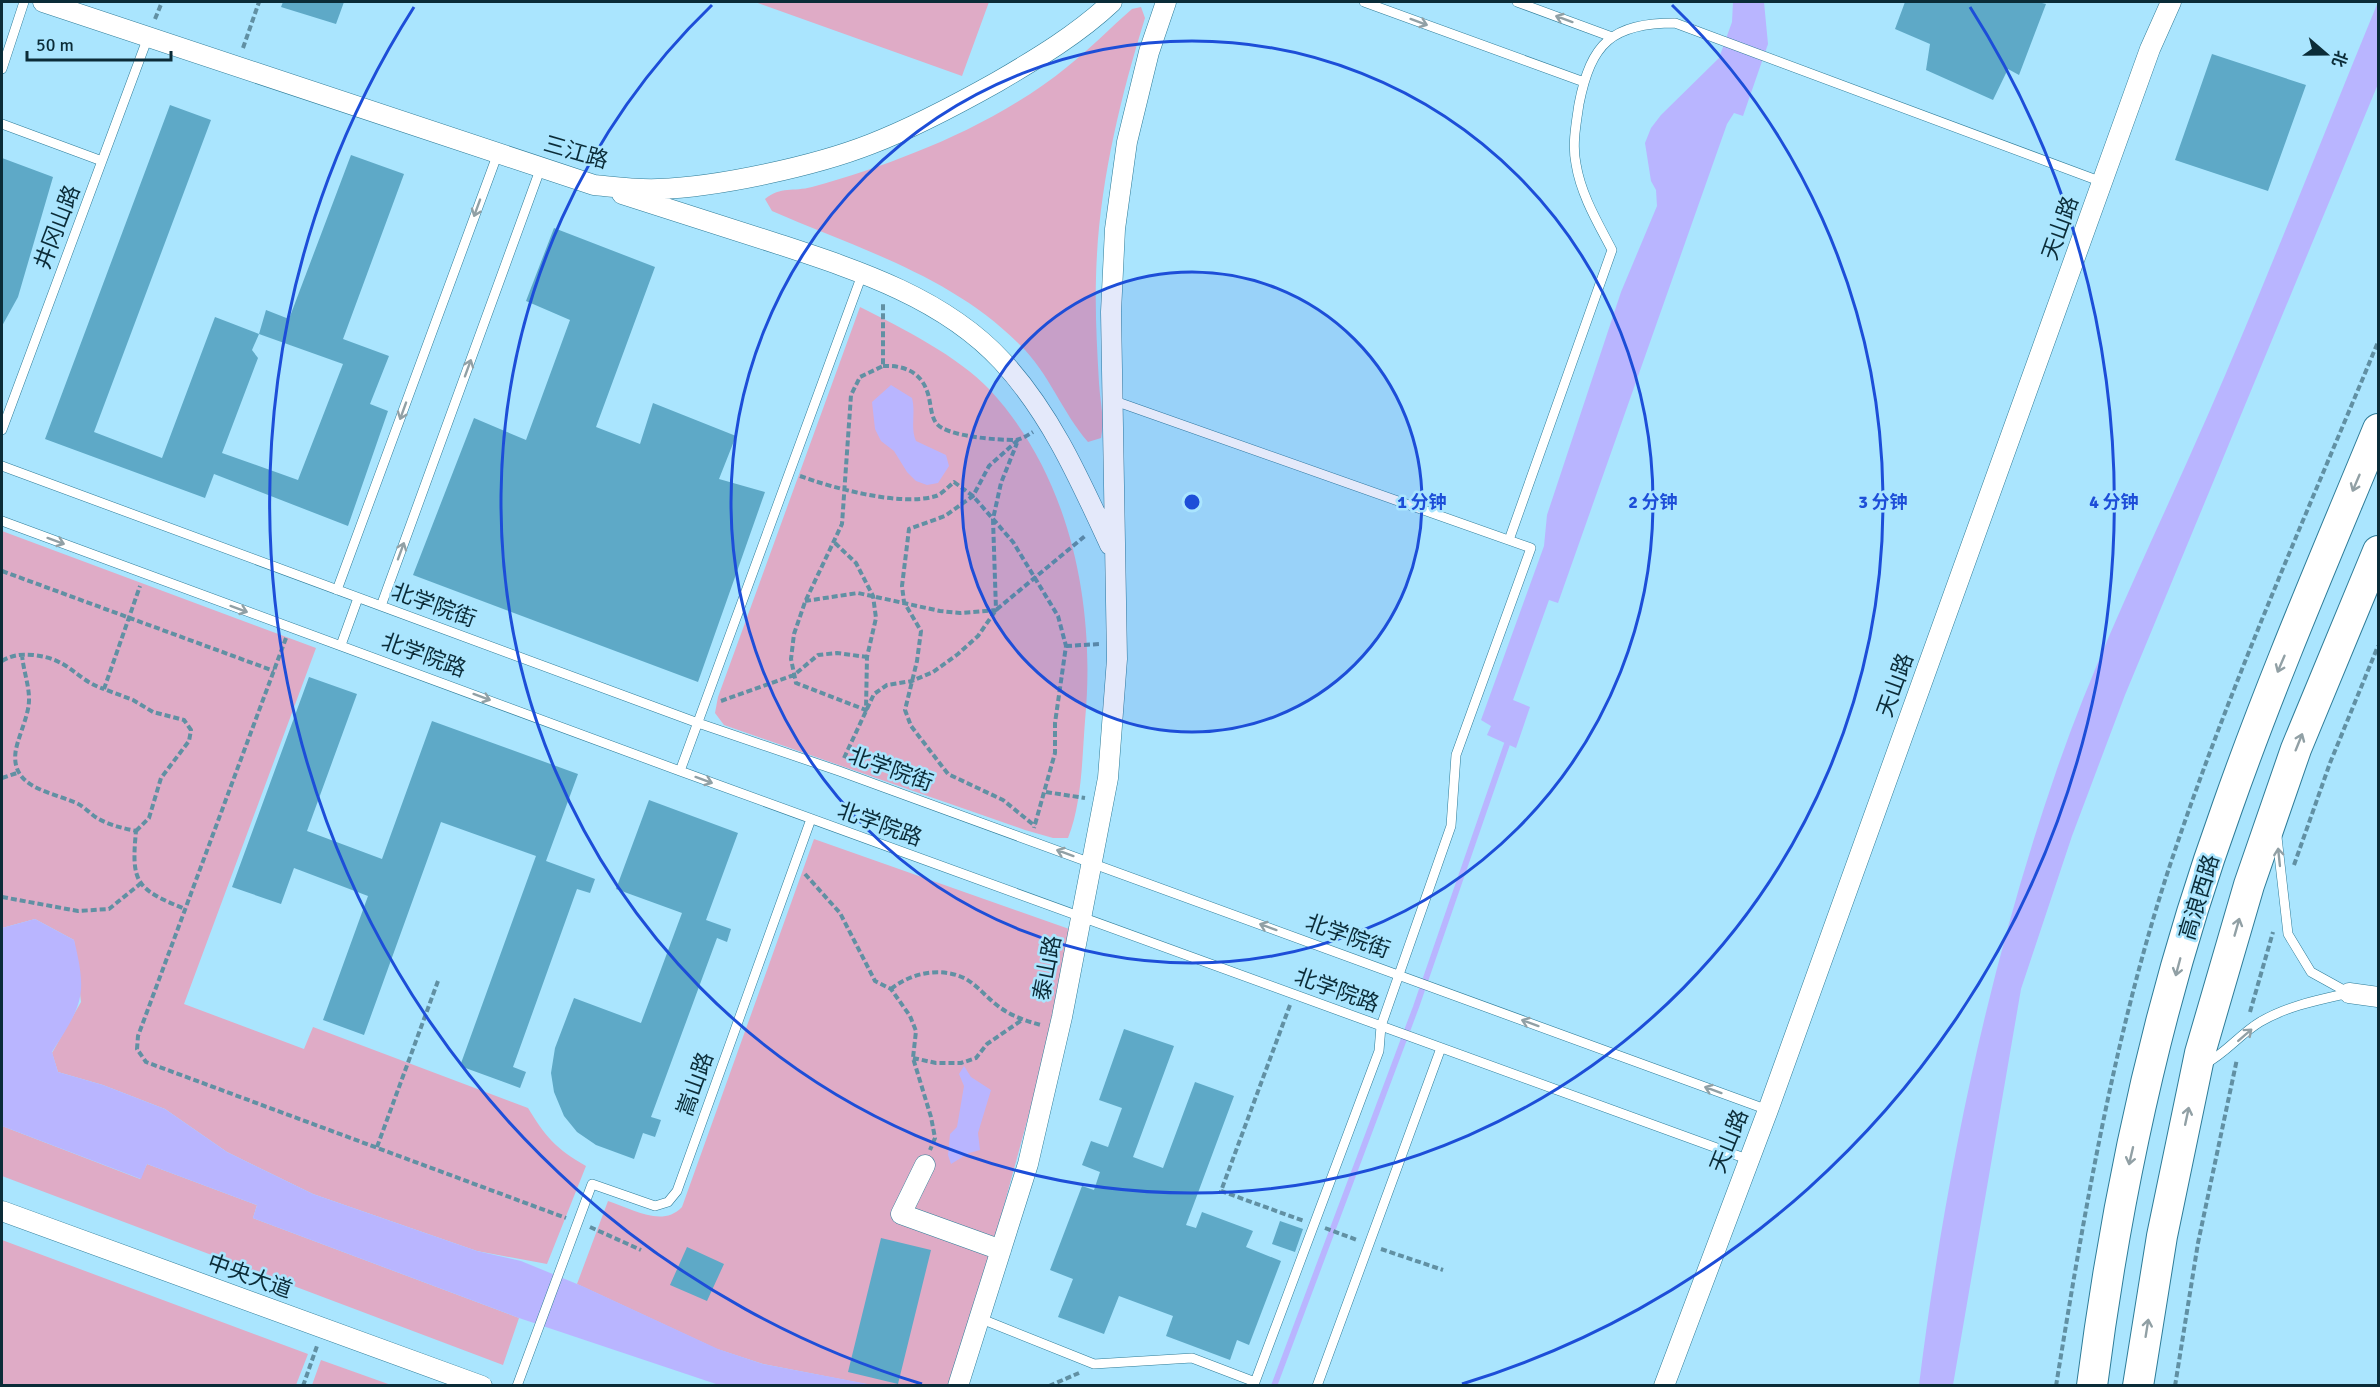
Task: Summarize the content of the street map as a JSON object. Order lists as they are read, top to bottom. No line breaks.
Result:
{"streets":{"main road":["高浪西路"],"street":["三江路","天山路","泰山路","中央大道"],"lane":["井冈山路","北学院街","北学院路","嵩山路"]},"crossings":[["三江路","井冈山路"],["天山路","北学院街"],["天山路","北学院路"],["北学院街","泰山路"],["北学院路","泰山路"],["北学院路","嵩山路"]],"one_way":["北学院街","北学院路"],"scale_bar":"50 m","north":"right","rings":["1 分钟","2 分钟","3 分钟","4 分钟"]}
